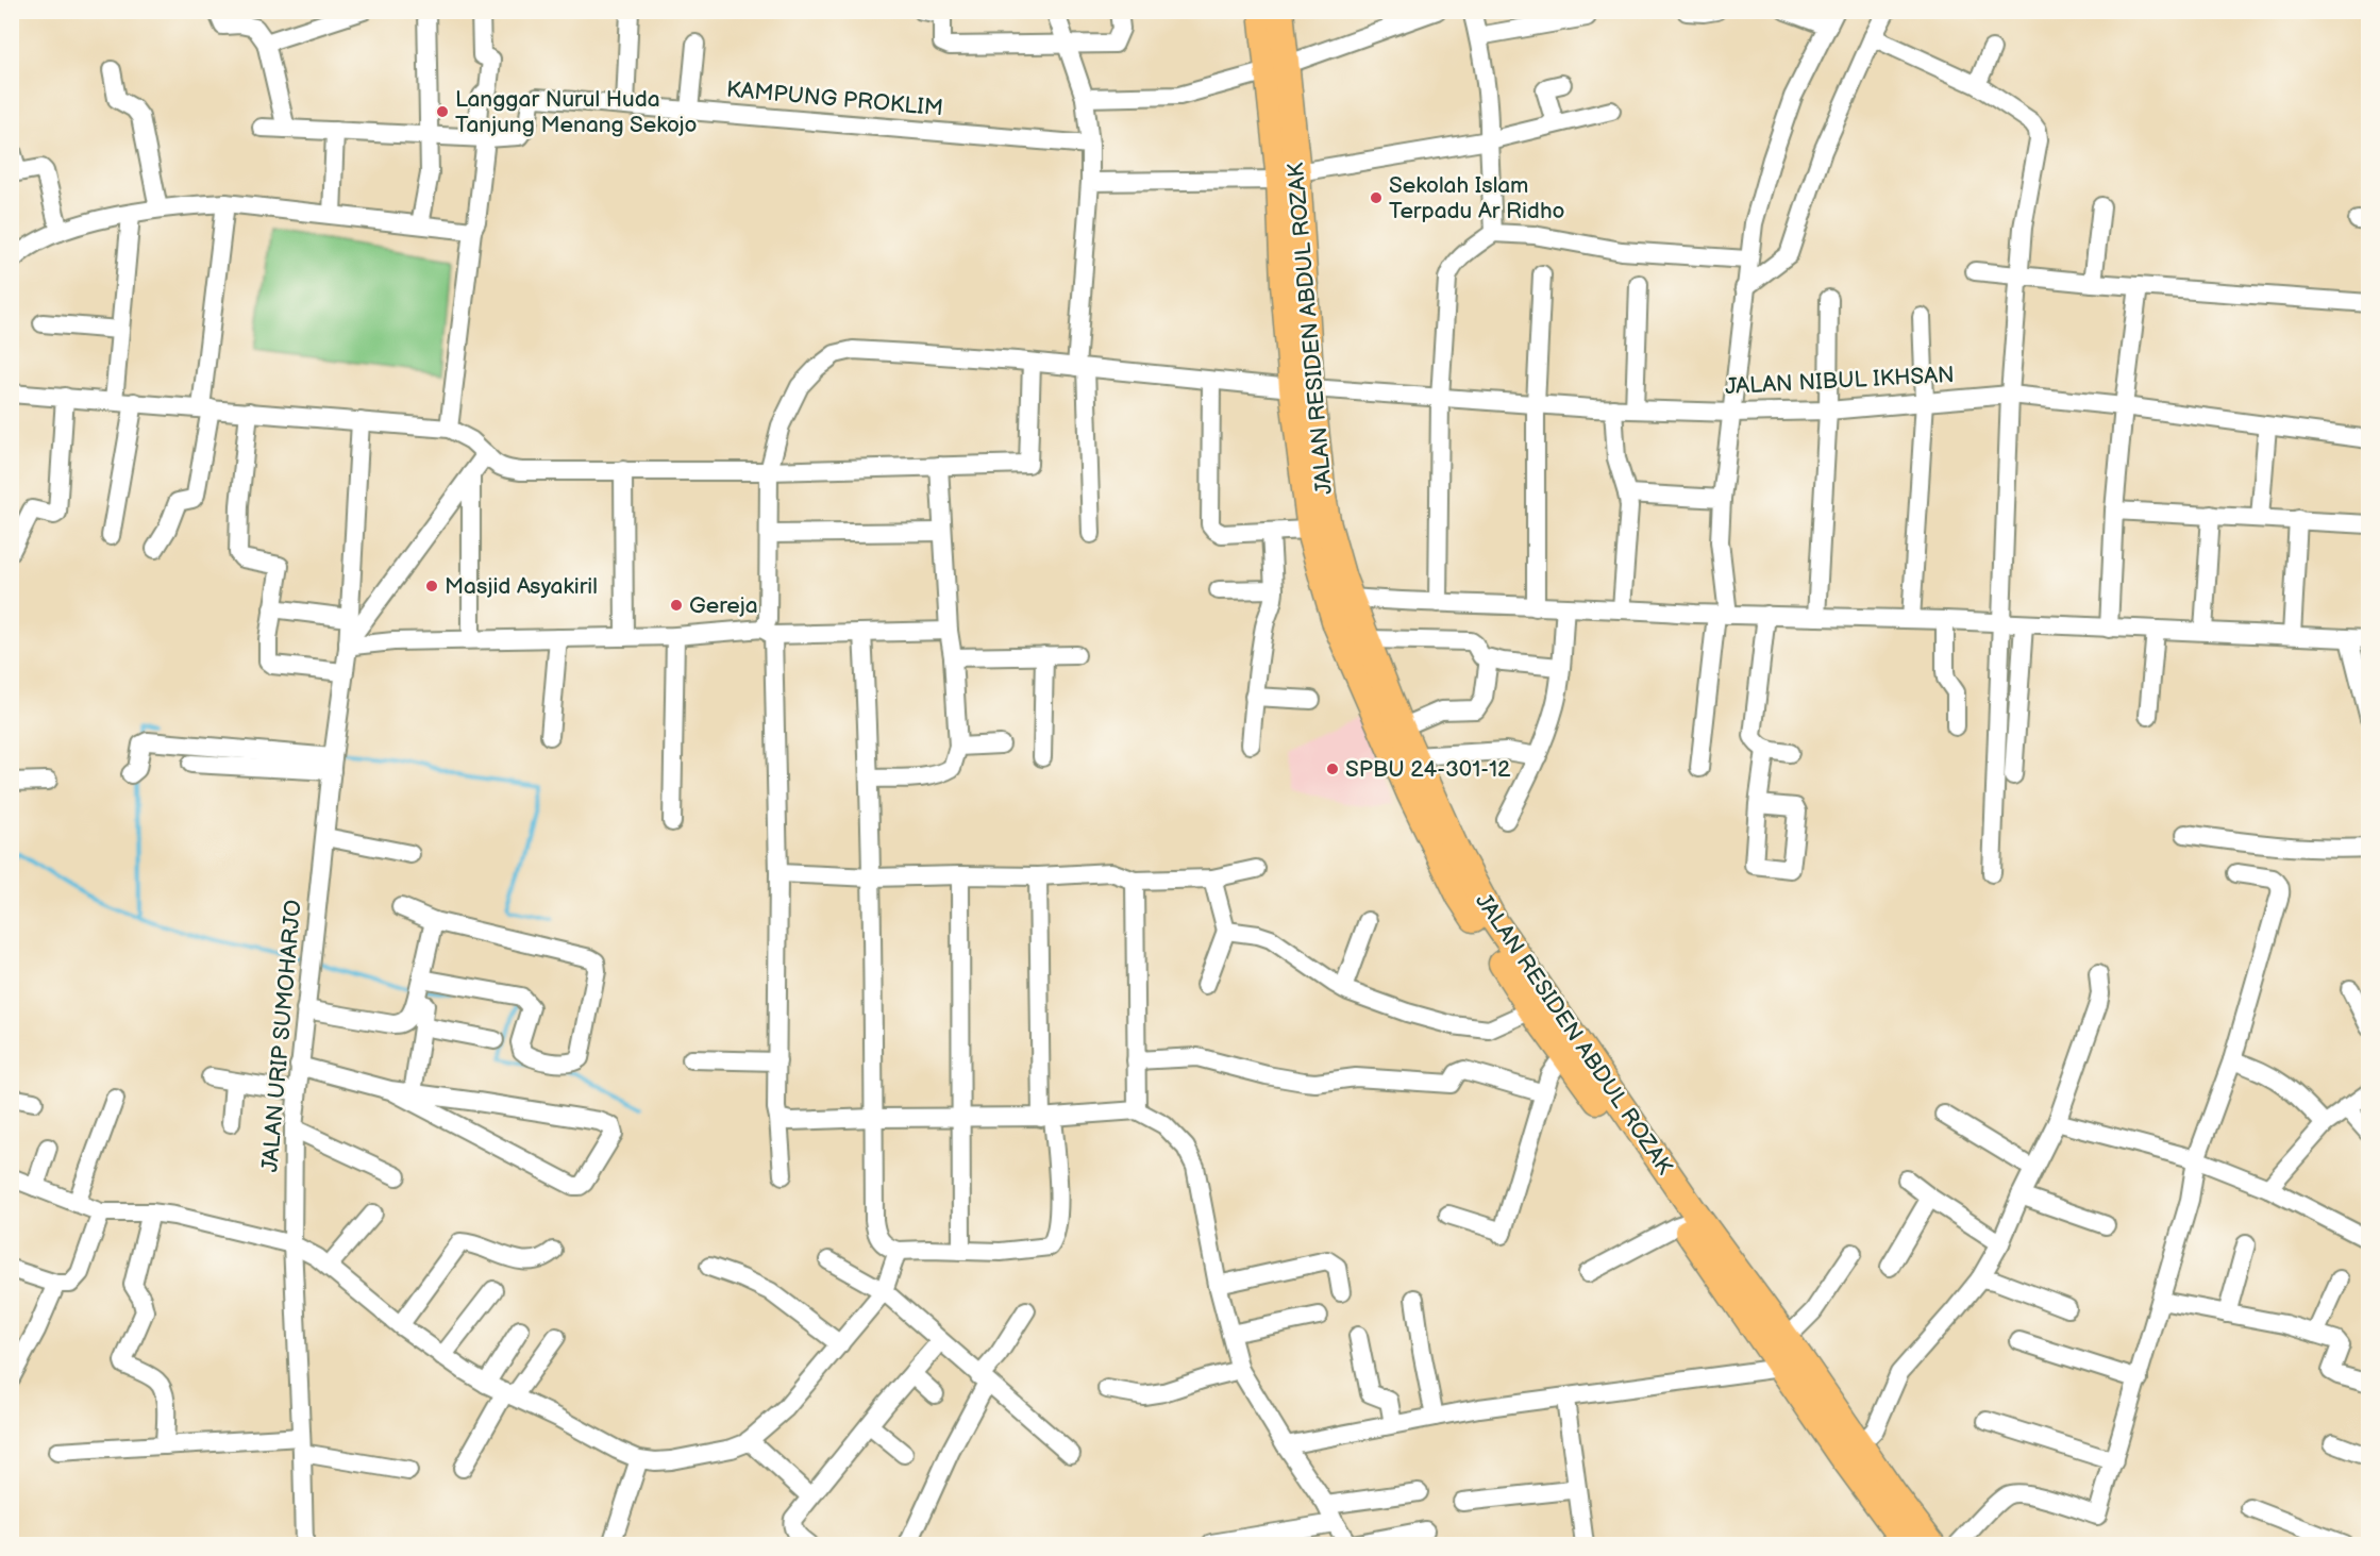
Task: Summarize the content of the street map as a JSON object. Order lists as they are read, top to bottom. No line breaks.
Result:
{"streets":{"highway":["JALAN RESIDEN ABDUL ROZAK"],"street":["KAMPUNG PROKLIM","JALAN NIBUL IKHSAN","JALAN URIP SUMOHARJO"]},"crossings":[["JALAN RESIDEN ABDUL ROZAK","JALAN NIBUL IKHSAN"]],"places":["Langgar Nurul Huda Tanjung Menang Sekojo","Sekolah Islam Terpadu Ar Ridho","Masjid Asyakiril","Gereja","SPBU 24-301-12"]}
